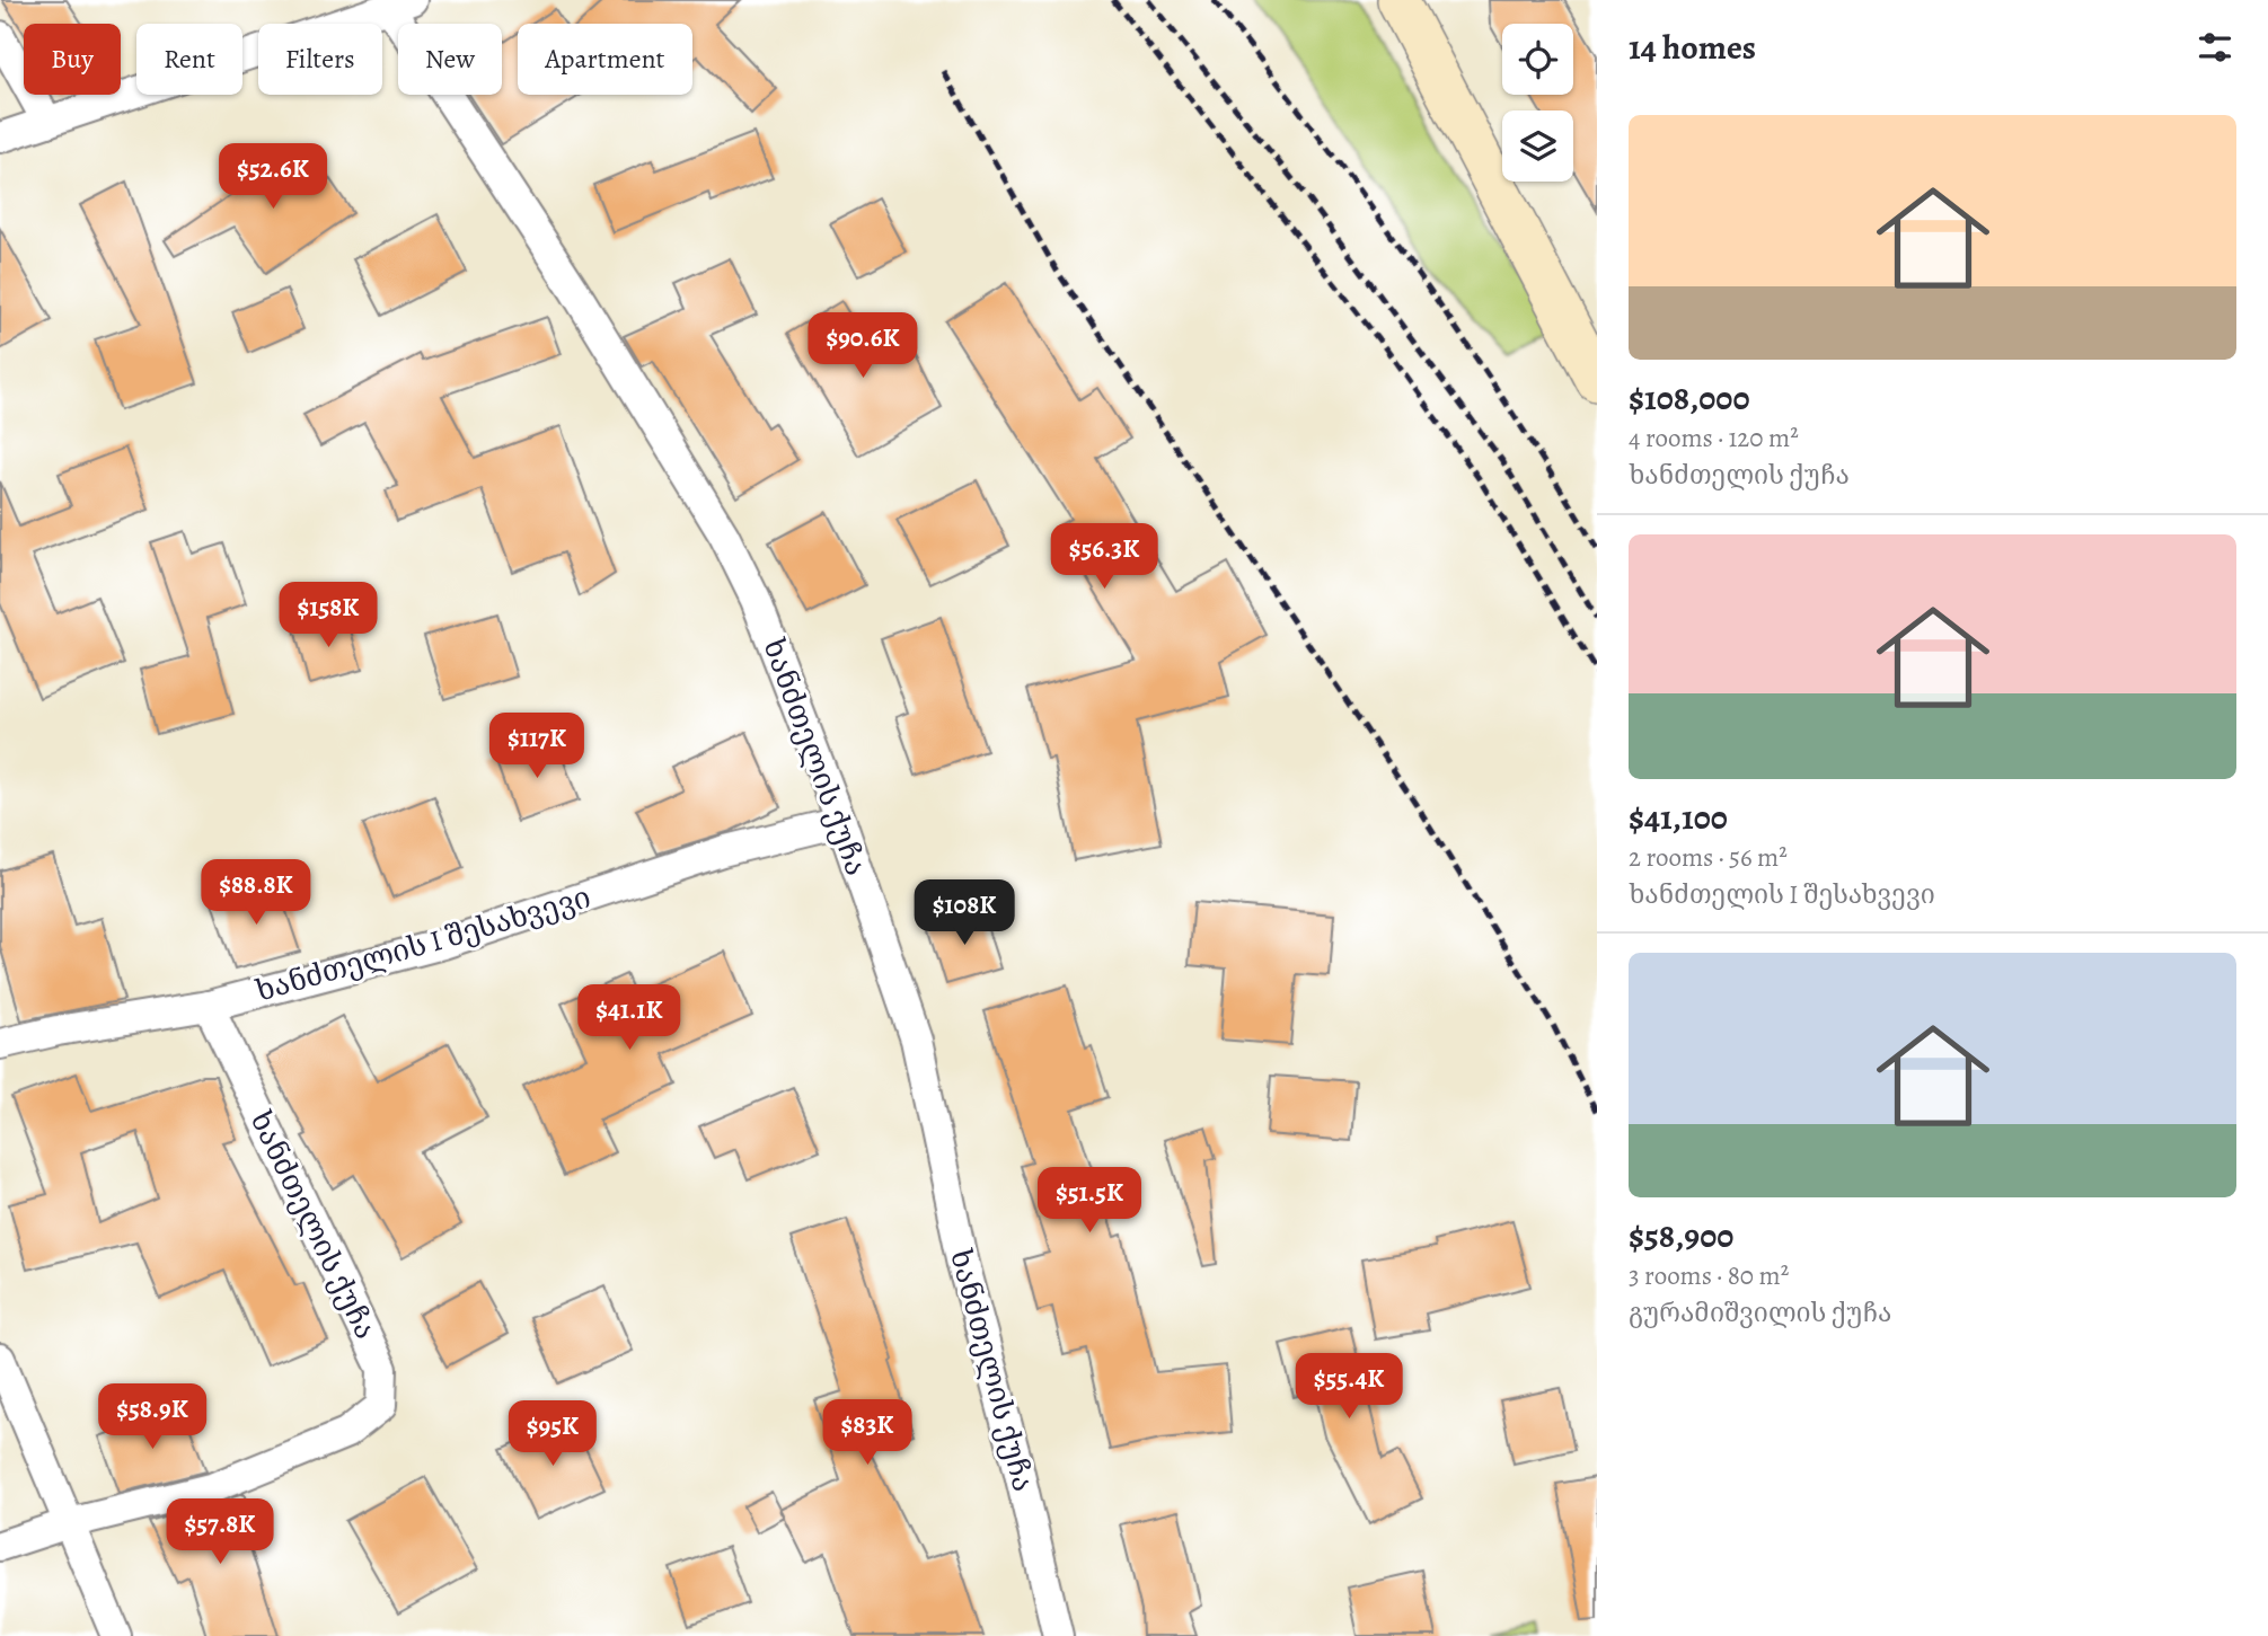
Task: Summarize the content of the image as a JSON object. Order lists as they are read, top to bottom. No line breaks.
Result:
{"streets":{"street":["ხანძთელის ქუჩა","ხანძთელის I შესახვევი"]},"crossings":[["ხანძთელის ქუჩა","ხანძთელის I შესახვევი"]],"page":{"heading":"14 homes","chip":["Buy","Rent","Filters","New","Apartment"],"list":[{"name":"$108,000","note":"4 rooms · 120 m² · ხანძთელის ქუჩა"},{"name":"$41,100","note":"2 rooms · 56 m² · ხანძთელის I შესახვევი"},{"name":"$58,900","note":"3 rooms · 80 m² · გურამიშვილის ქუჩა"}],"price":["$52.6K","$90.6K","$56.3K","$158K","$117K","$88.8K","$108K","$41.1K","$51.5K","$55.4K","$58.9K","$83K","$95K","$57.8K"]}}
